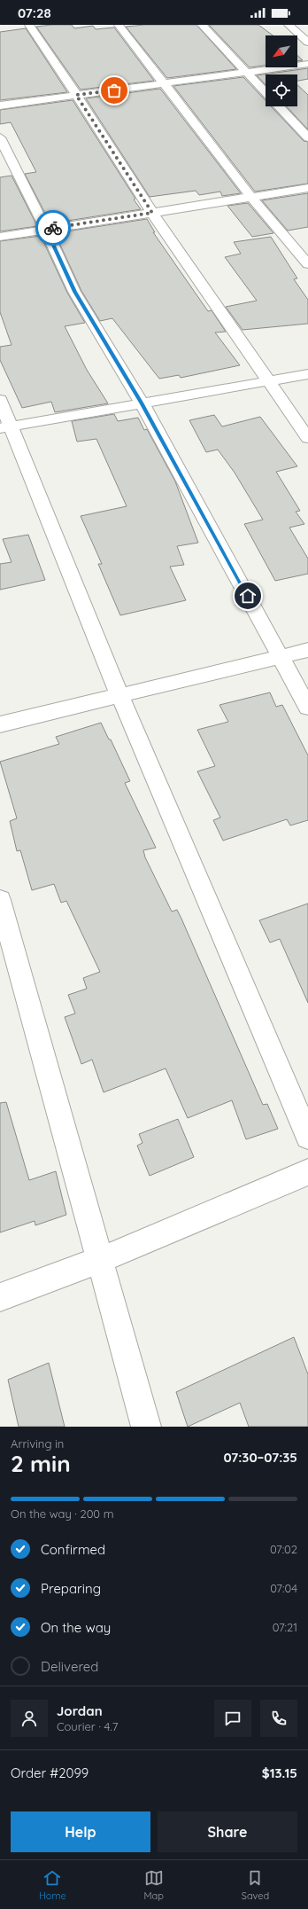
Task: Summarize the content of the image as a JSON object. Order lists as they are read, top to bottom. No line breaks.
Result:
{"north":"bottom left","page":{"status":"07:28","heading":["2 min","Arriving in","07:30–07:35"],"panel":["Jordan","Courier · 4.7","Order #2099","$13.15"],"bar":"On the way · 200 m","list":[["Confirmed","07:02"],["Preparing","07:04"],["On the way","07:21"],"Delivered"],"buttons":["Help","Share"],"tabs":["Home","Map","Saved"]}}
